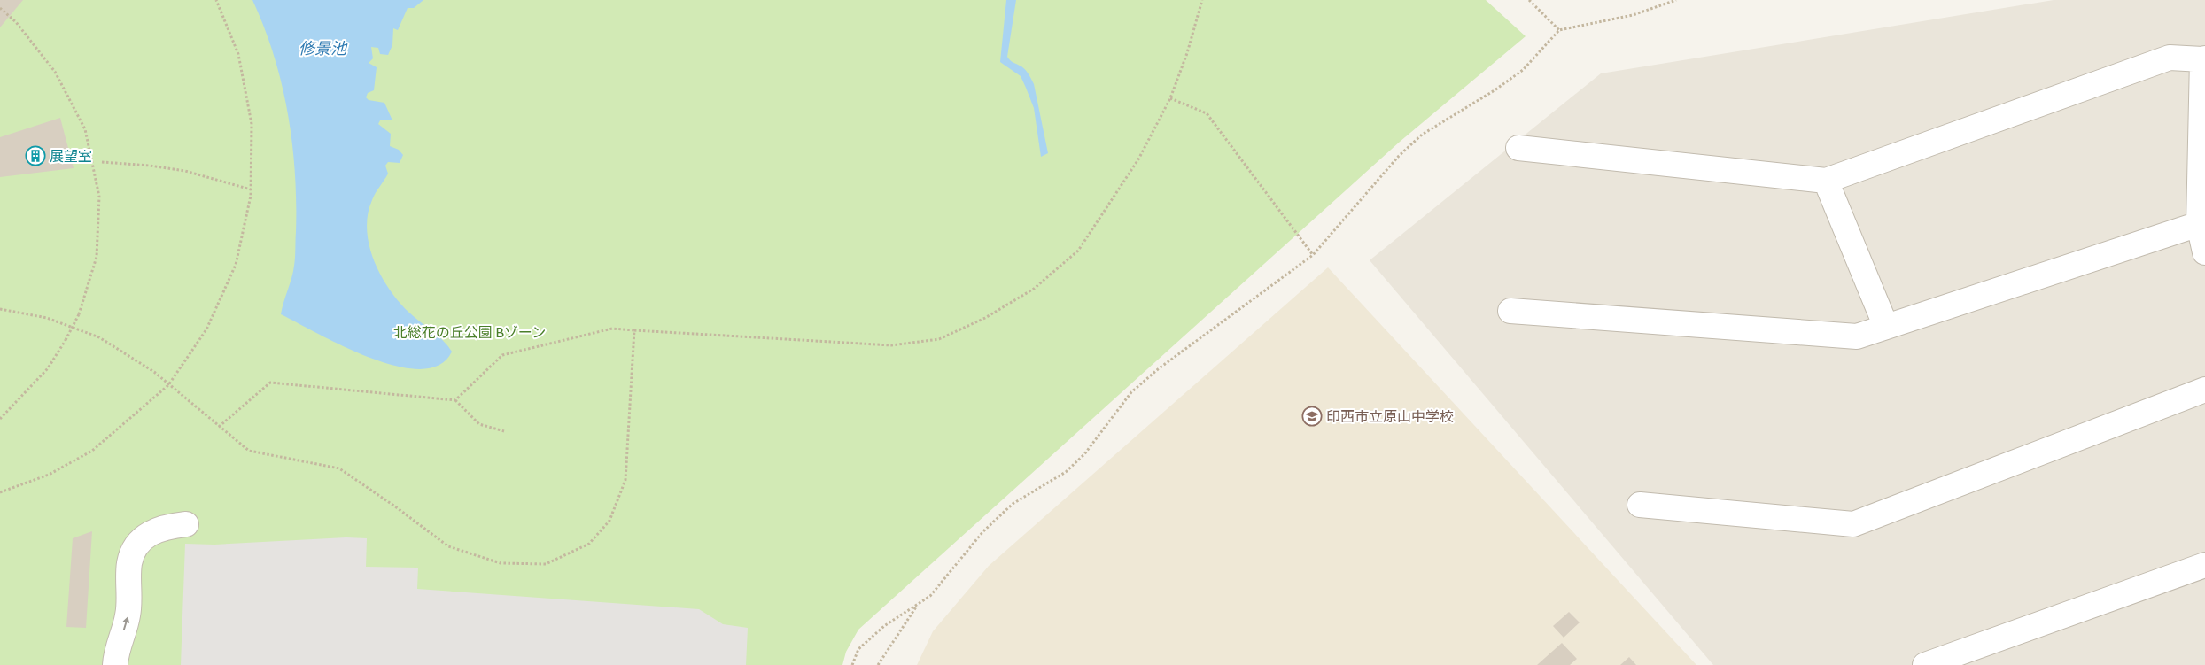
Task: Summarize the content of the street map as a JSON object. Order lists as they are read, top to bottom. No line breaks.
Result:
{"water":["修景池"],"parks":["北総花の丘公園 Bゾーン"],"places":{"building":["展望室"],"school or university":["印西市立原山中学校"]}}
